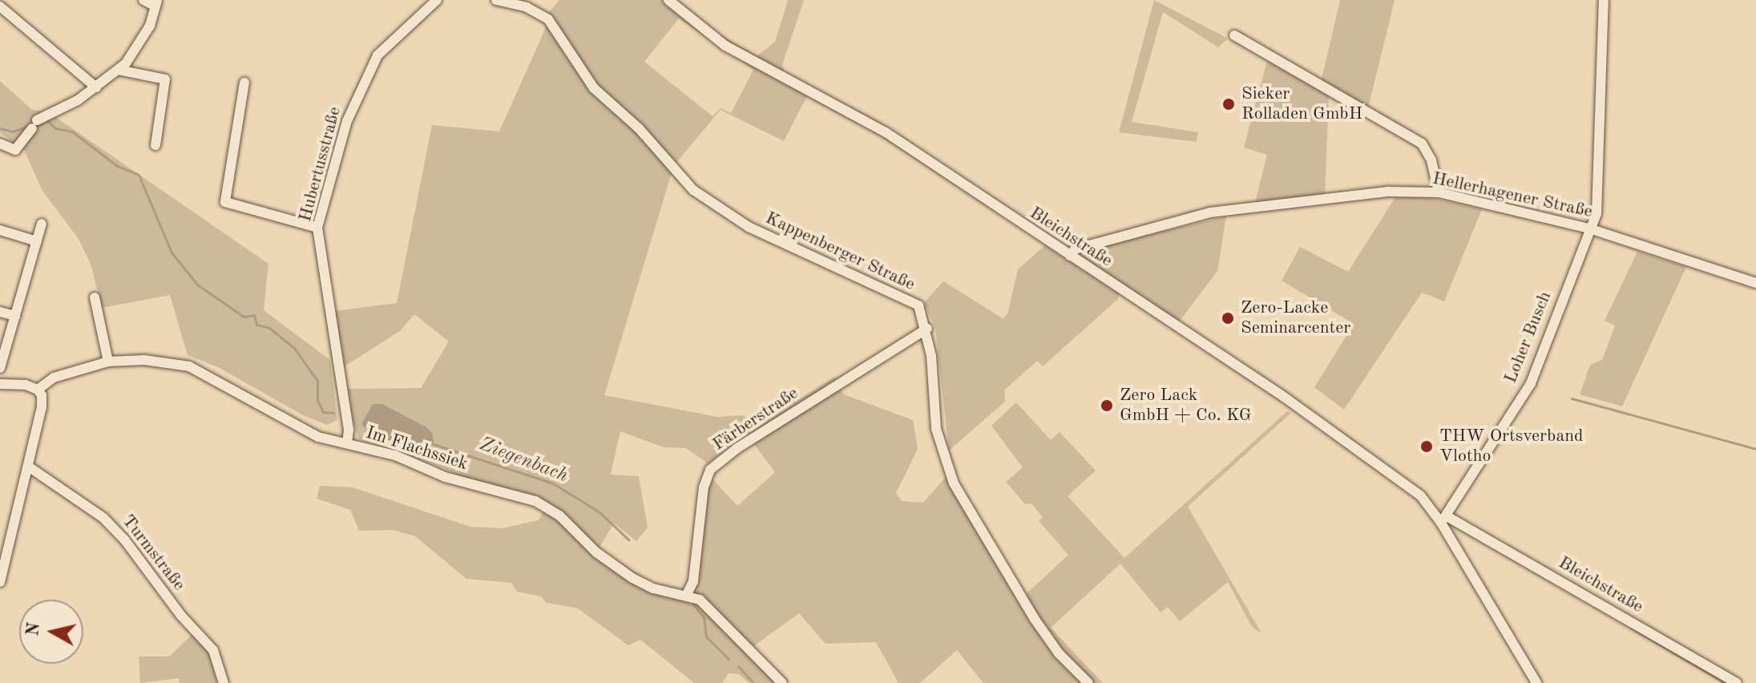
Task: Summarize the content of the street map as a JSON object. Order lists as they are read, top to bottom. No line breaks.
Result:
{"streets":{"street":["Hubertusstraße","Hellerhagener Straße","Bleichstraße","Kappenberger Straße","Loher Busch","Färberstraße","Im Flachssiek","Turmstraße"]},"crossings":[["Hubertusstraße","Im Flachssiek"],["Hellerhagener Straße","Bleichstraße"],["Hellerhagener Straße","Loher Busch"],["Bleichstraße","Loher Busch"],["Kappenberger Straße","Färberstraße"],["Färberstraße","Im Flachssiek"]],"water":["Ziegenbach"],"places":["Sieker Rolladen GmbH","Zero-Lacke Seminarcenter","Zero Lack GmbH + Co. KG","THW Ortsverband Vlotho"],"north":"left"}
